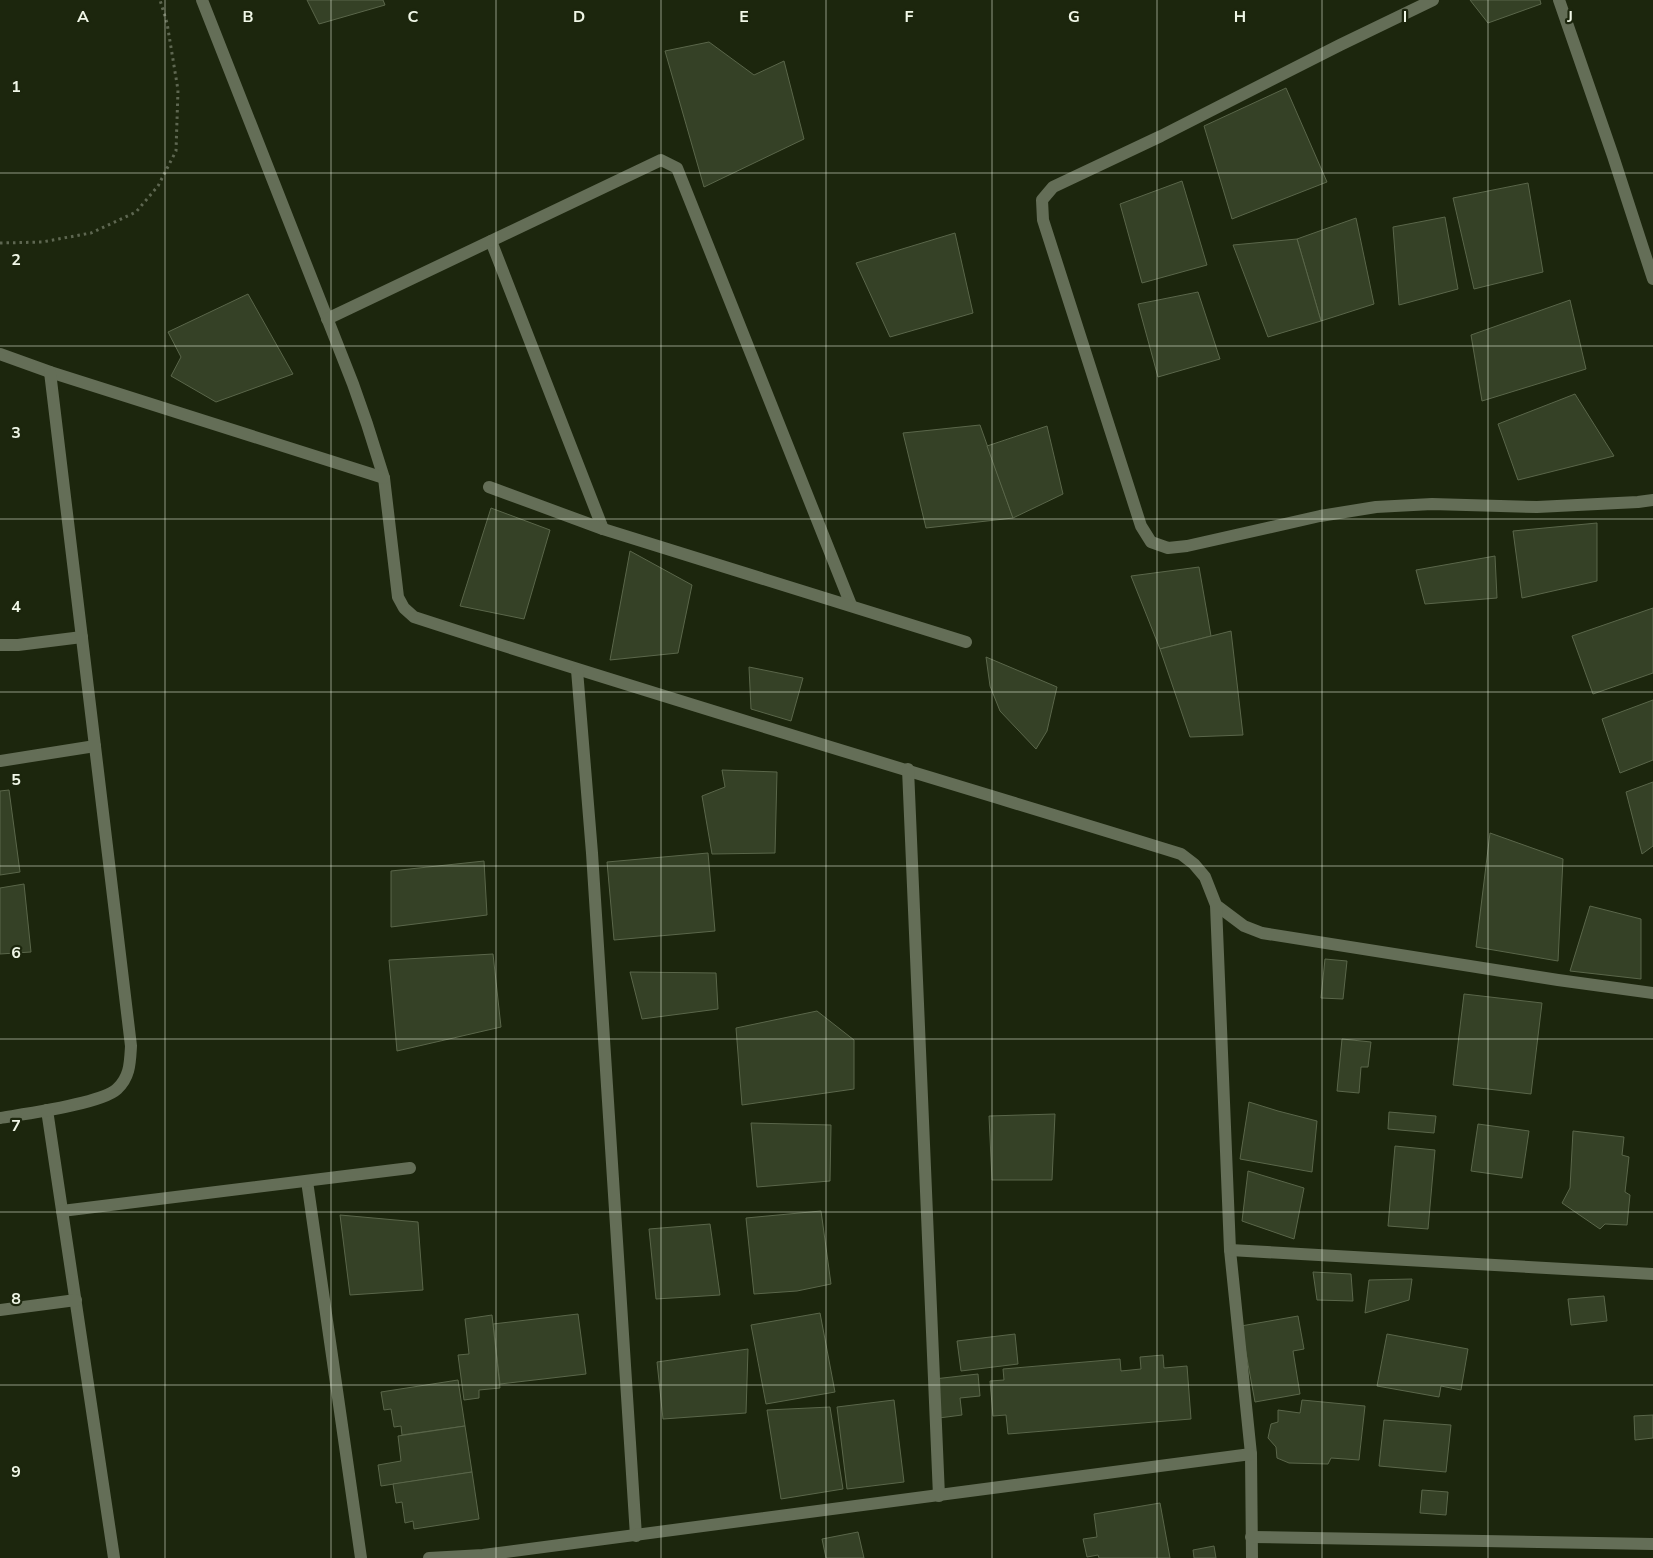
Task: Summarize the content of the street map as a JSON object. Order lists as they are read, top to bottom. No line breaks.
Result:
{"grid":{"columns":["A","B","C","D","E","F","G","H","I","J"],"rows":["1","2","3","4","5","6","7","8","9"]}}
